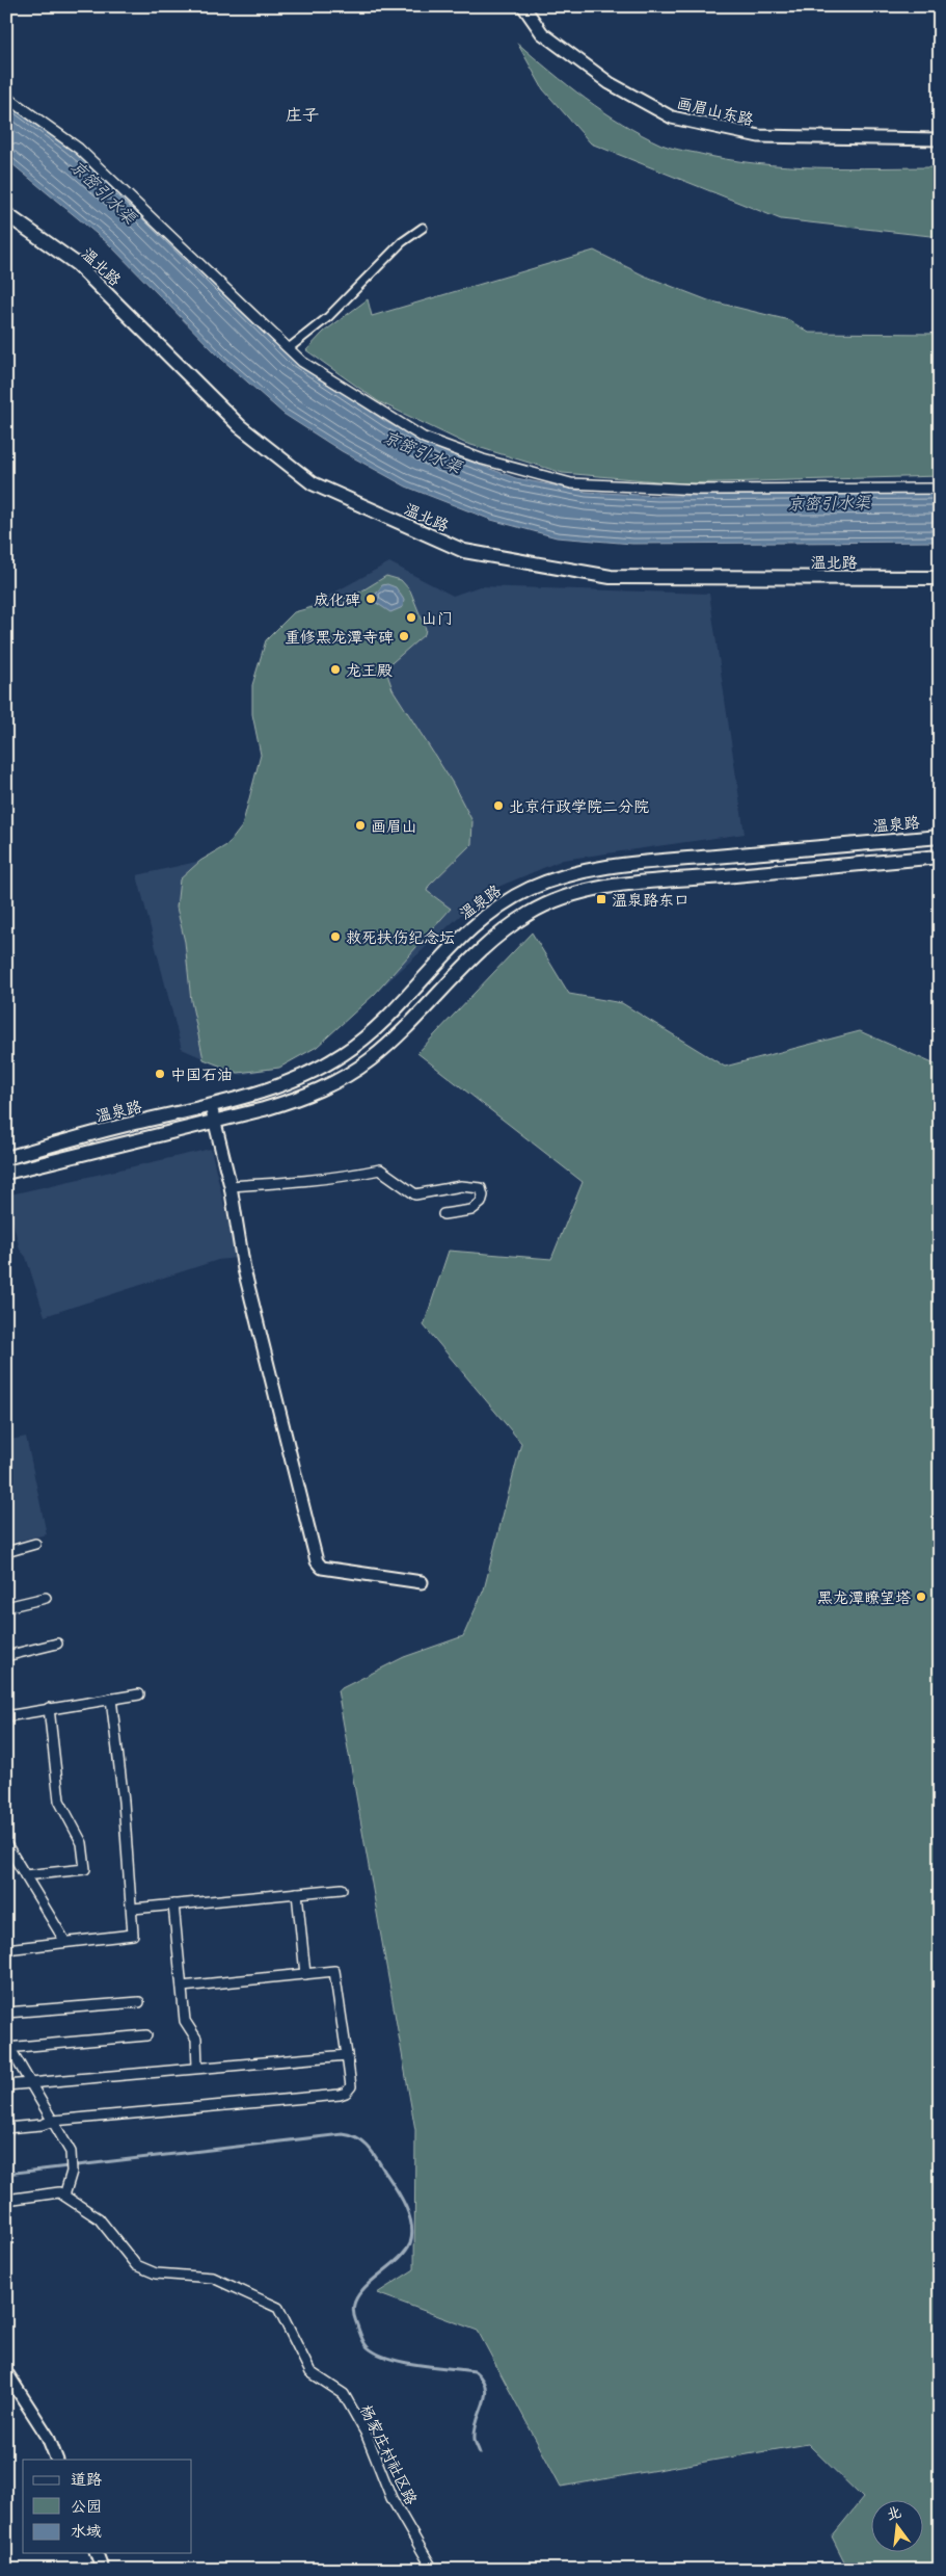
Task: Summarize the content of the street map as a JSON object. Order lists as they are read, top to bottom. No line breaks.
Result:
{"streets":{"main road":["温北路","温泉路"],"street":["画眉山东路","杨家庄村社区路"]},"districts":["庄子"],"water":["京密引水渠"],"places":{"other":["成化碑","山门","重修黑龙潭寺碑","龙王殿","北京行政学院二分院","画眉山","救死扶伤纪念坛","中国石油","黑龙潭瞭望塔"],"transit":["温泉路东口"]},"legend":["道路","公园","水域"],"north":"top"}
